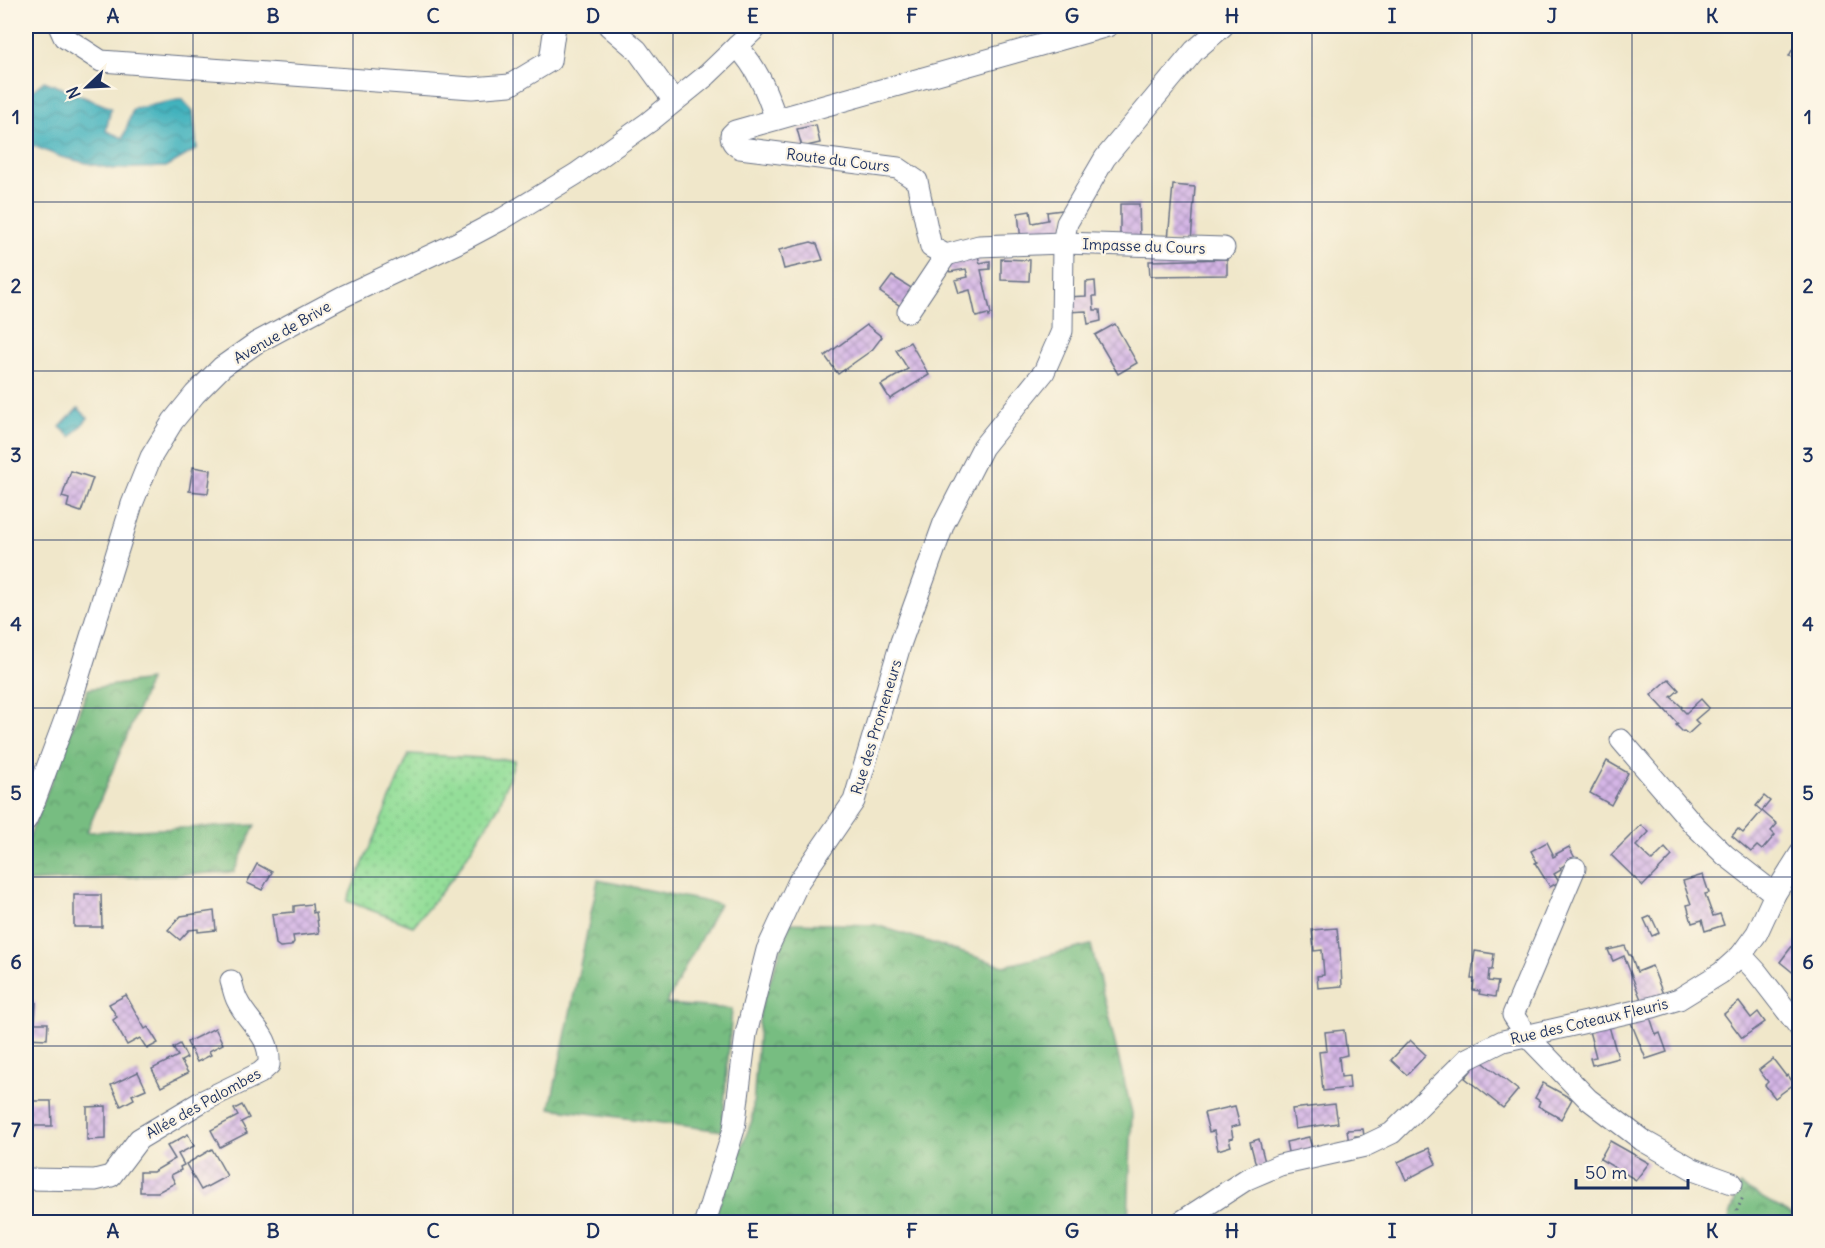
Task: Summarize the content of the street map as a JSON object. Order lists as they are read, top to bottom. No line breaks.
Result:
{"streets":{"street":["Route du Cours","Impasse du Cours","Avenue de Brive","Rue des Promeneurs","Rue des Coteaux Fleuris","Allée des Palombes"]},"crossings":[["Impasse du Cours","Rue des Promeneurs"]],"scale_bar":"50 m","north":"bottom left","grid":{"columns":["A","B","C","D","E","F","G","H","I","J","K"],"rows":["1","2","3","4","5","6","7"]}}
